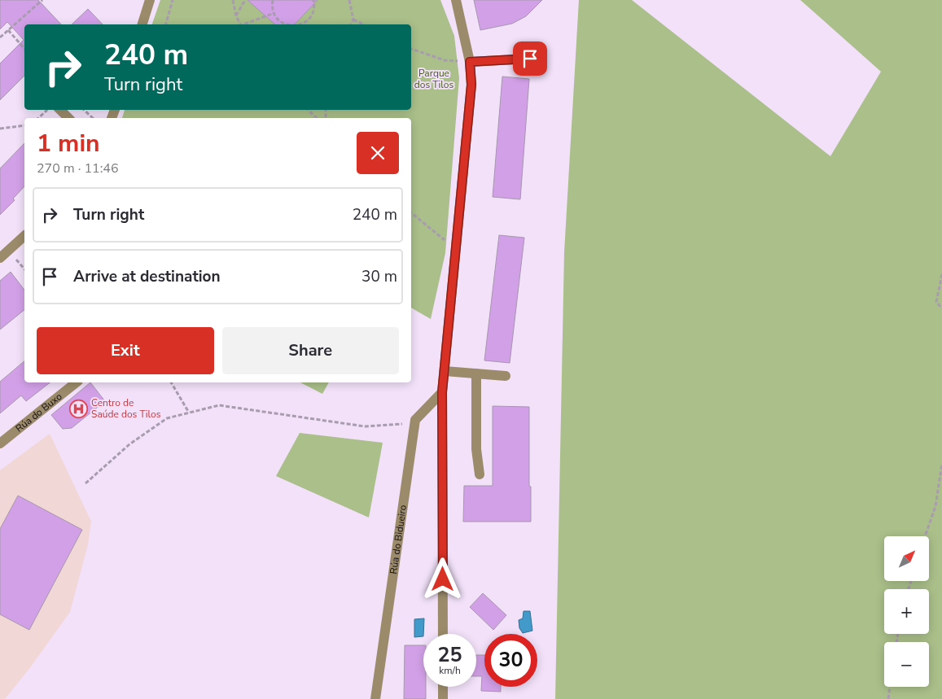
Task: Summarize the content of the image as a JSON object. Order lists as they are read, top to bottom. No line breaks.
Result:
{"streets":{"street":["Rúa do Buxo","Rúa do Bidueiro"]},"parks":["Parque dos Tilos"],"places":{"hospital":["Centro de Saúde dos Tilos"]},"north":"top right","page":{"turn":["240 m","Turn right"],"heading":["1 min","270 m · 11:46"],"list":[{"name":"Turn right","value":"240 m"},{"name":"Arrive at destination","value":"30 m"}],"buttons":["Exit","Share"],"map_buttons":["+","−"],"speed":"25 km/h","limit":"30"}}
